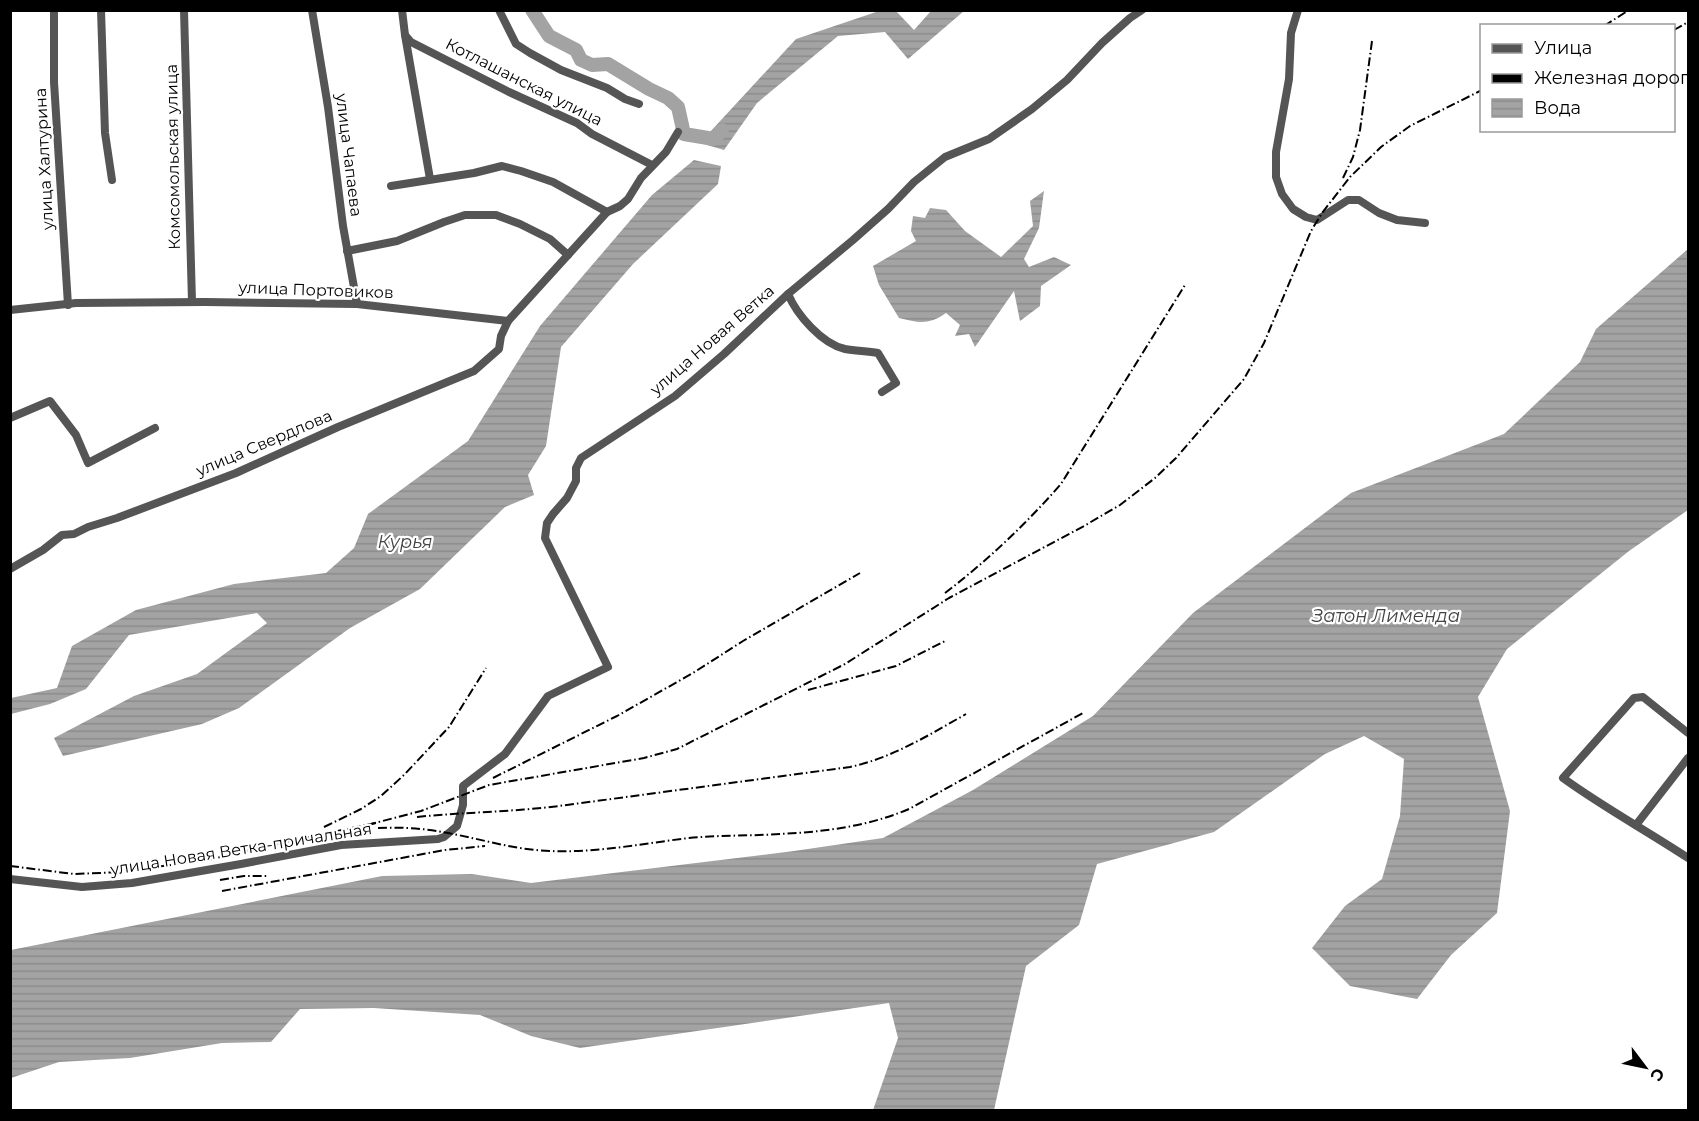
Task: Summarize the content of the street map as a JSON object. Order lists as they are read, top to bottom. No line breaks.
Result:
{"streets":{"street":["Котлашанская улица","улица Чапаева","Комсомольская улица","улица Халтурина","улица Портовиков","улица Новая Ветка","улица Свердлова","улица Новая Ветка-причальная"]},"crossings":[["улица Чапаева","улица Портовиков"],["Комсомольская улица","улица Портовиков"],["улица Халтурина","улица Портовиков"],["улица Портовиков","улица Свердлова"],["улица Новая Ветка","улица Новая Ветка-причальная"]],"water":["Курья","Затон Лименда"],"legend":["Улица","Железная дорога","Вода"],"north":"bottom right"}
